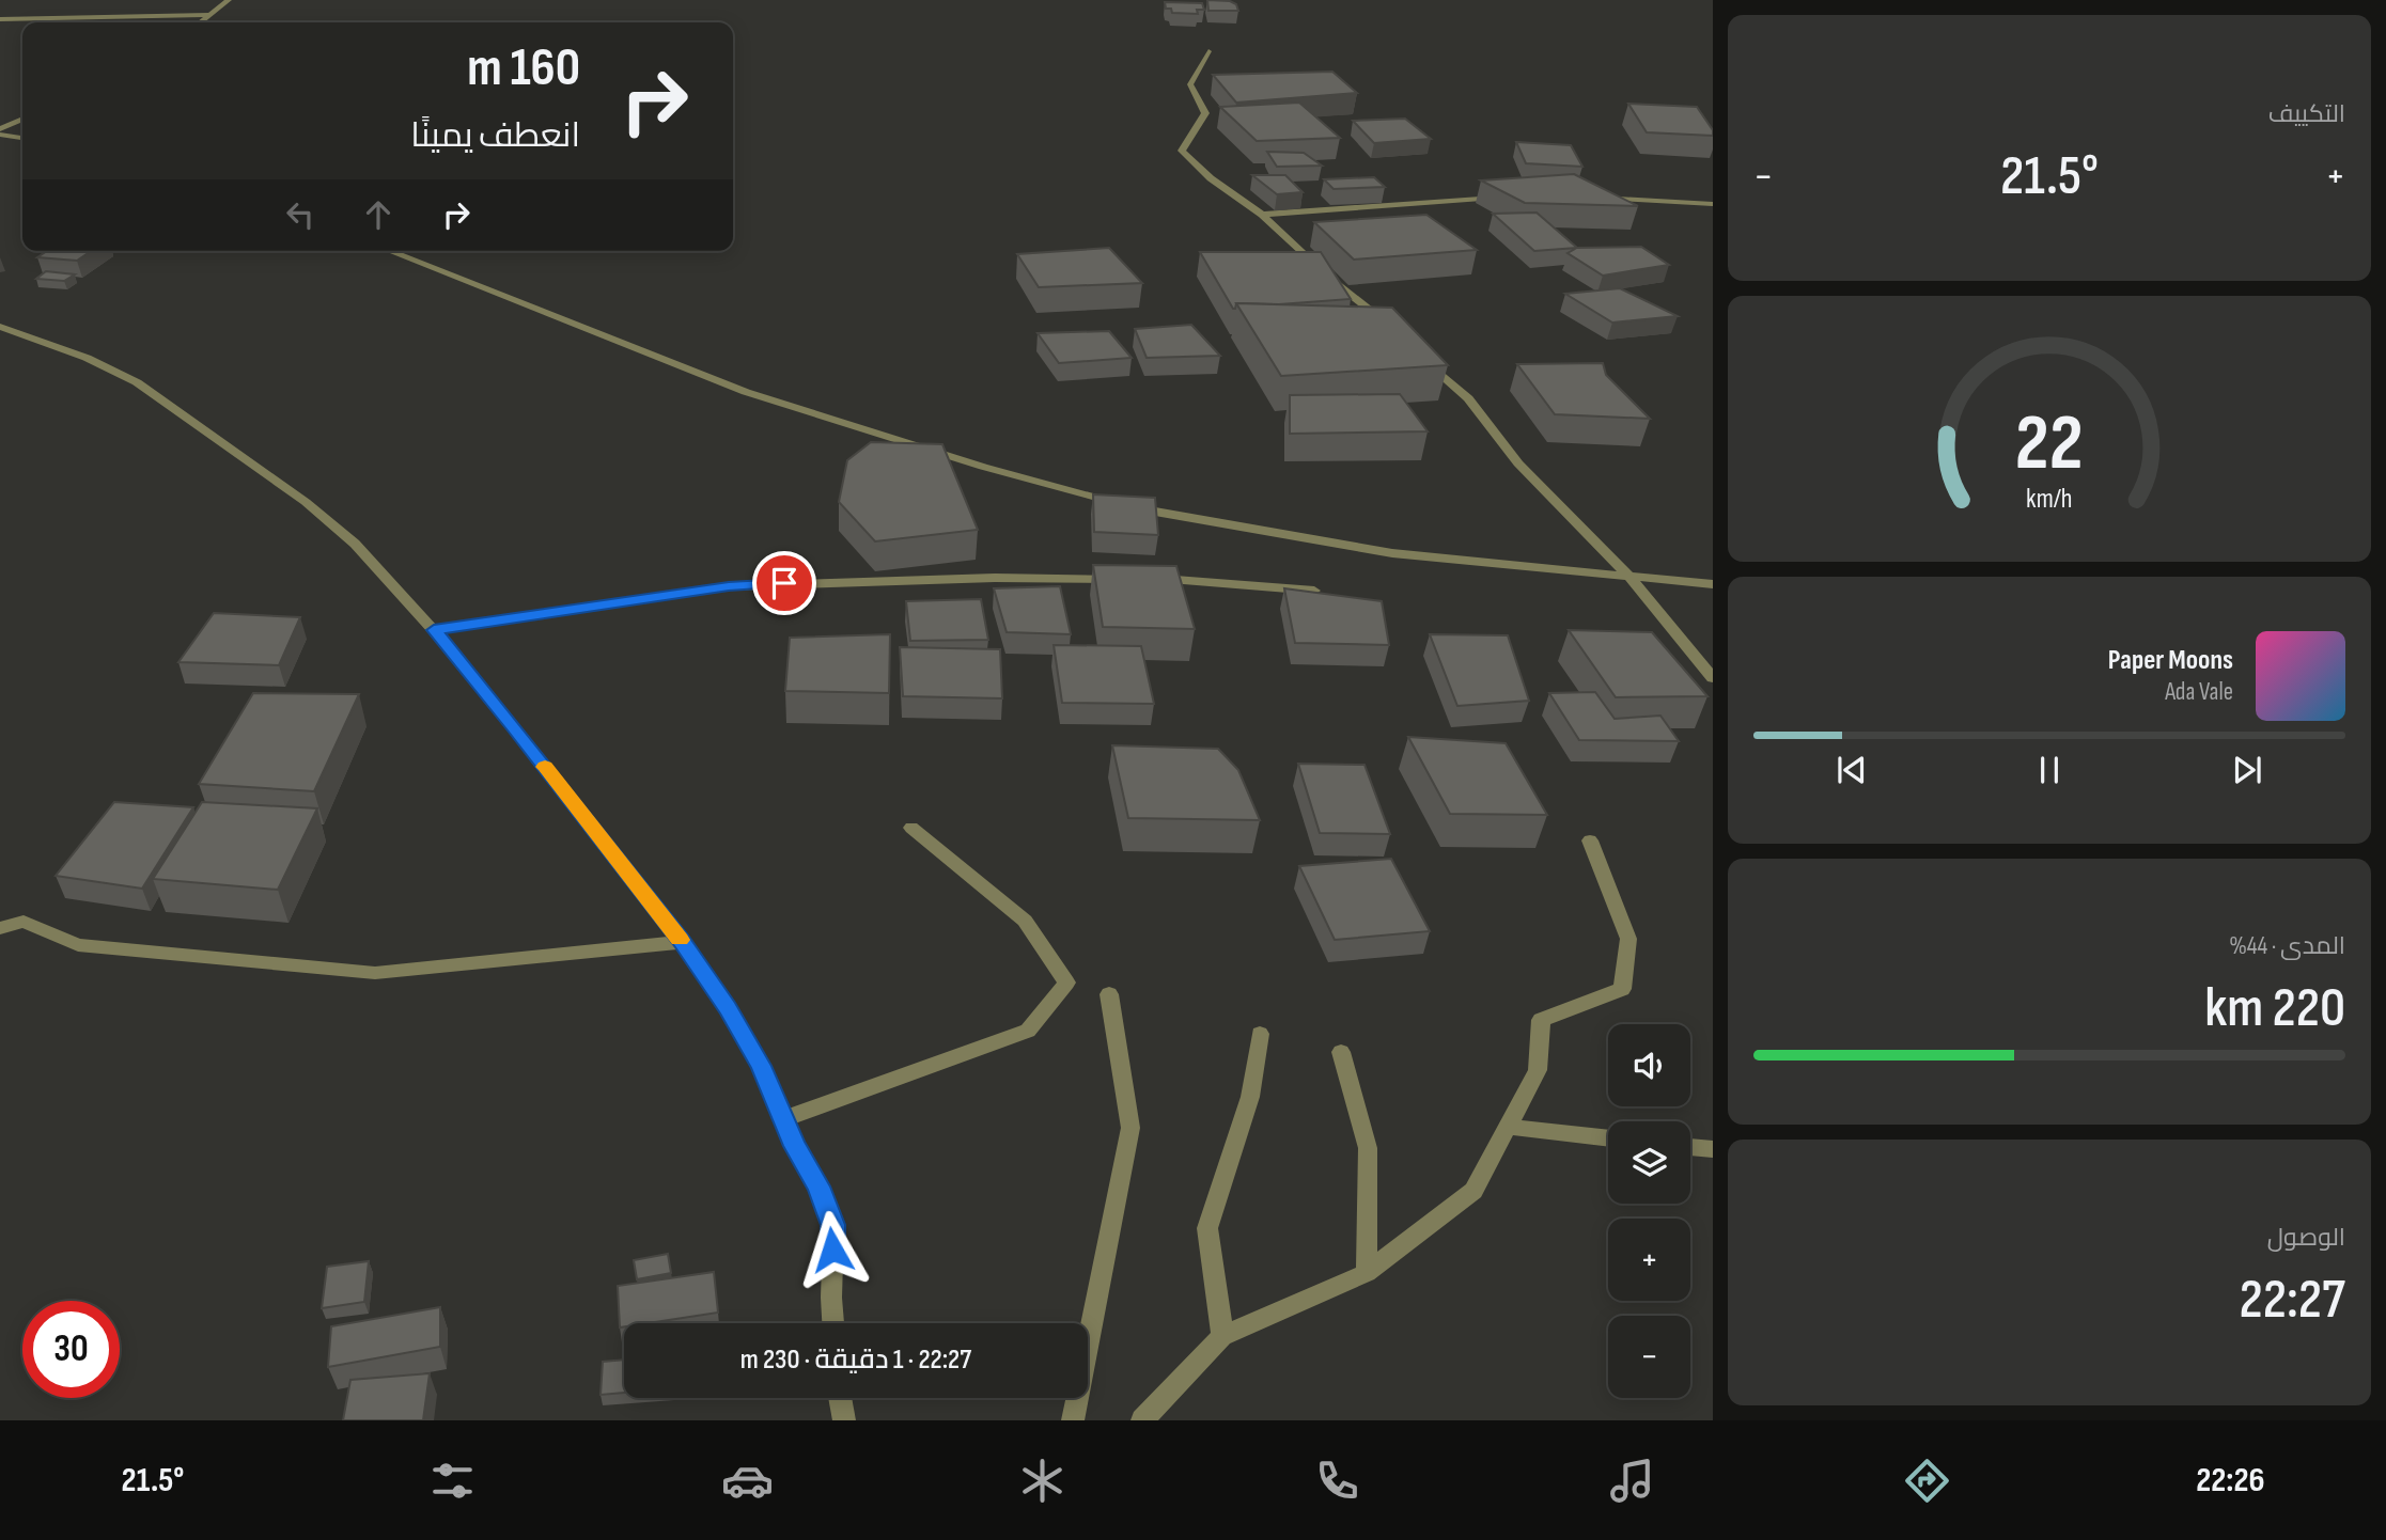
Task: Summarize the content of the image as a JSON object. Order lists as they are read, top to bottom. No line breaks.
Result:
{"page":{"tile":["التكييف",["المدى · 44%","220 km"],["الوصول","22:27"]],"turn":["160 m","انعطف يمينًا"],"heat":["−","21.5°","+"],"song":["Paper Moons","Ada Vale"],"map_buttons":["+","−"],"limit":"30","trip":"22:27 · 1 دقيقة · 230 m","tabs":["22:26","21.5°"],"gauge":["22","km/h"]}}
